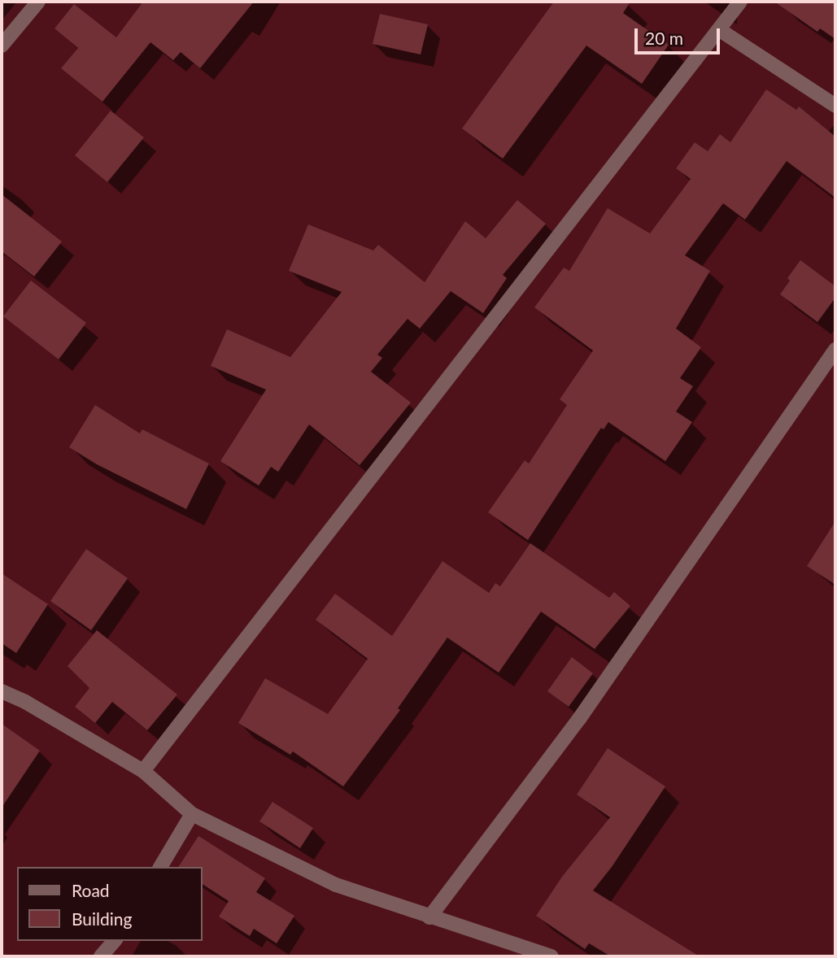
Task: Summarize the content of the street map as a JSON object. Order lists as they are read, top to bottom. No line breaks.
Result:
{"legend":["Road","Building"],"scale_bar":"20 m"}
